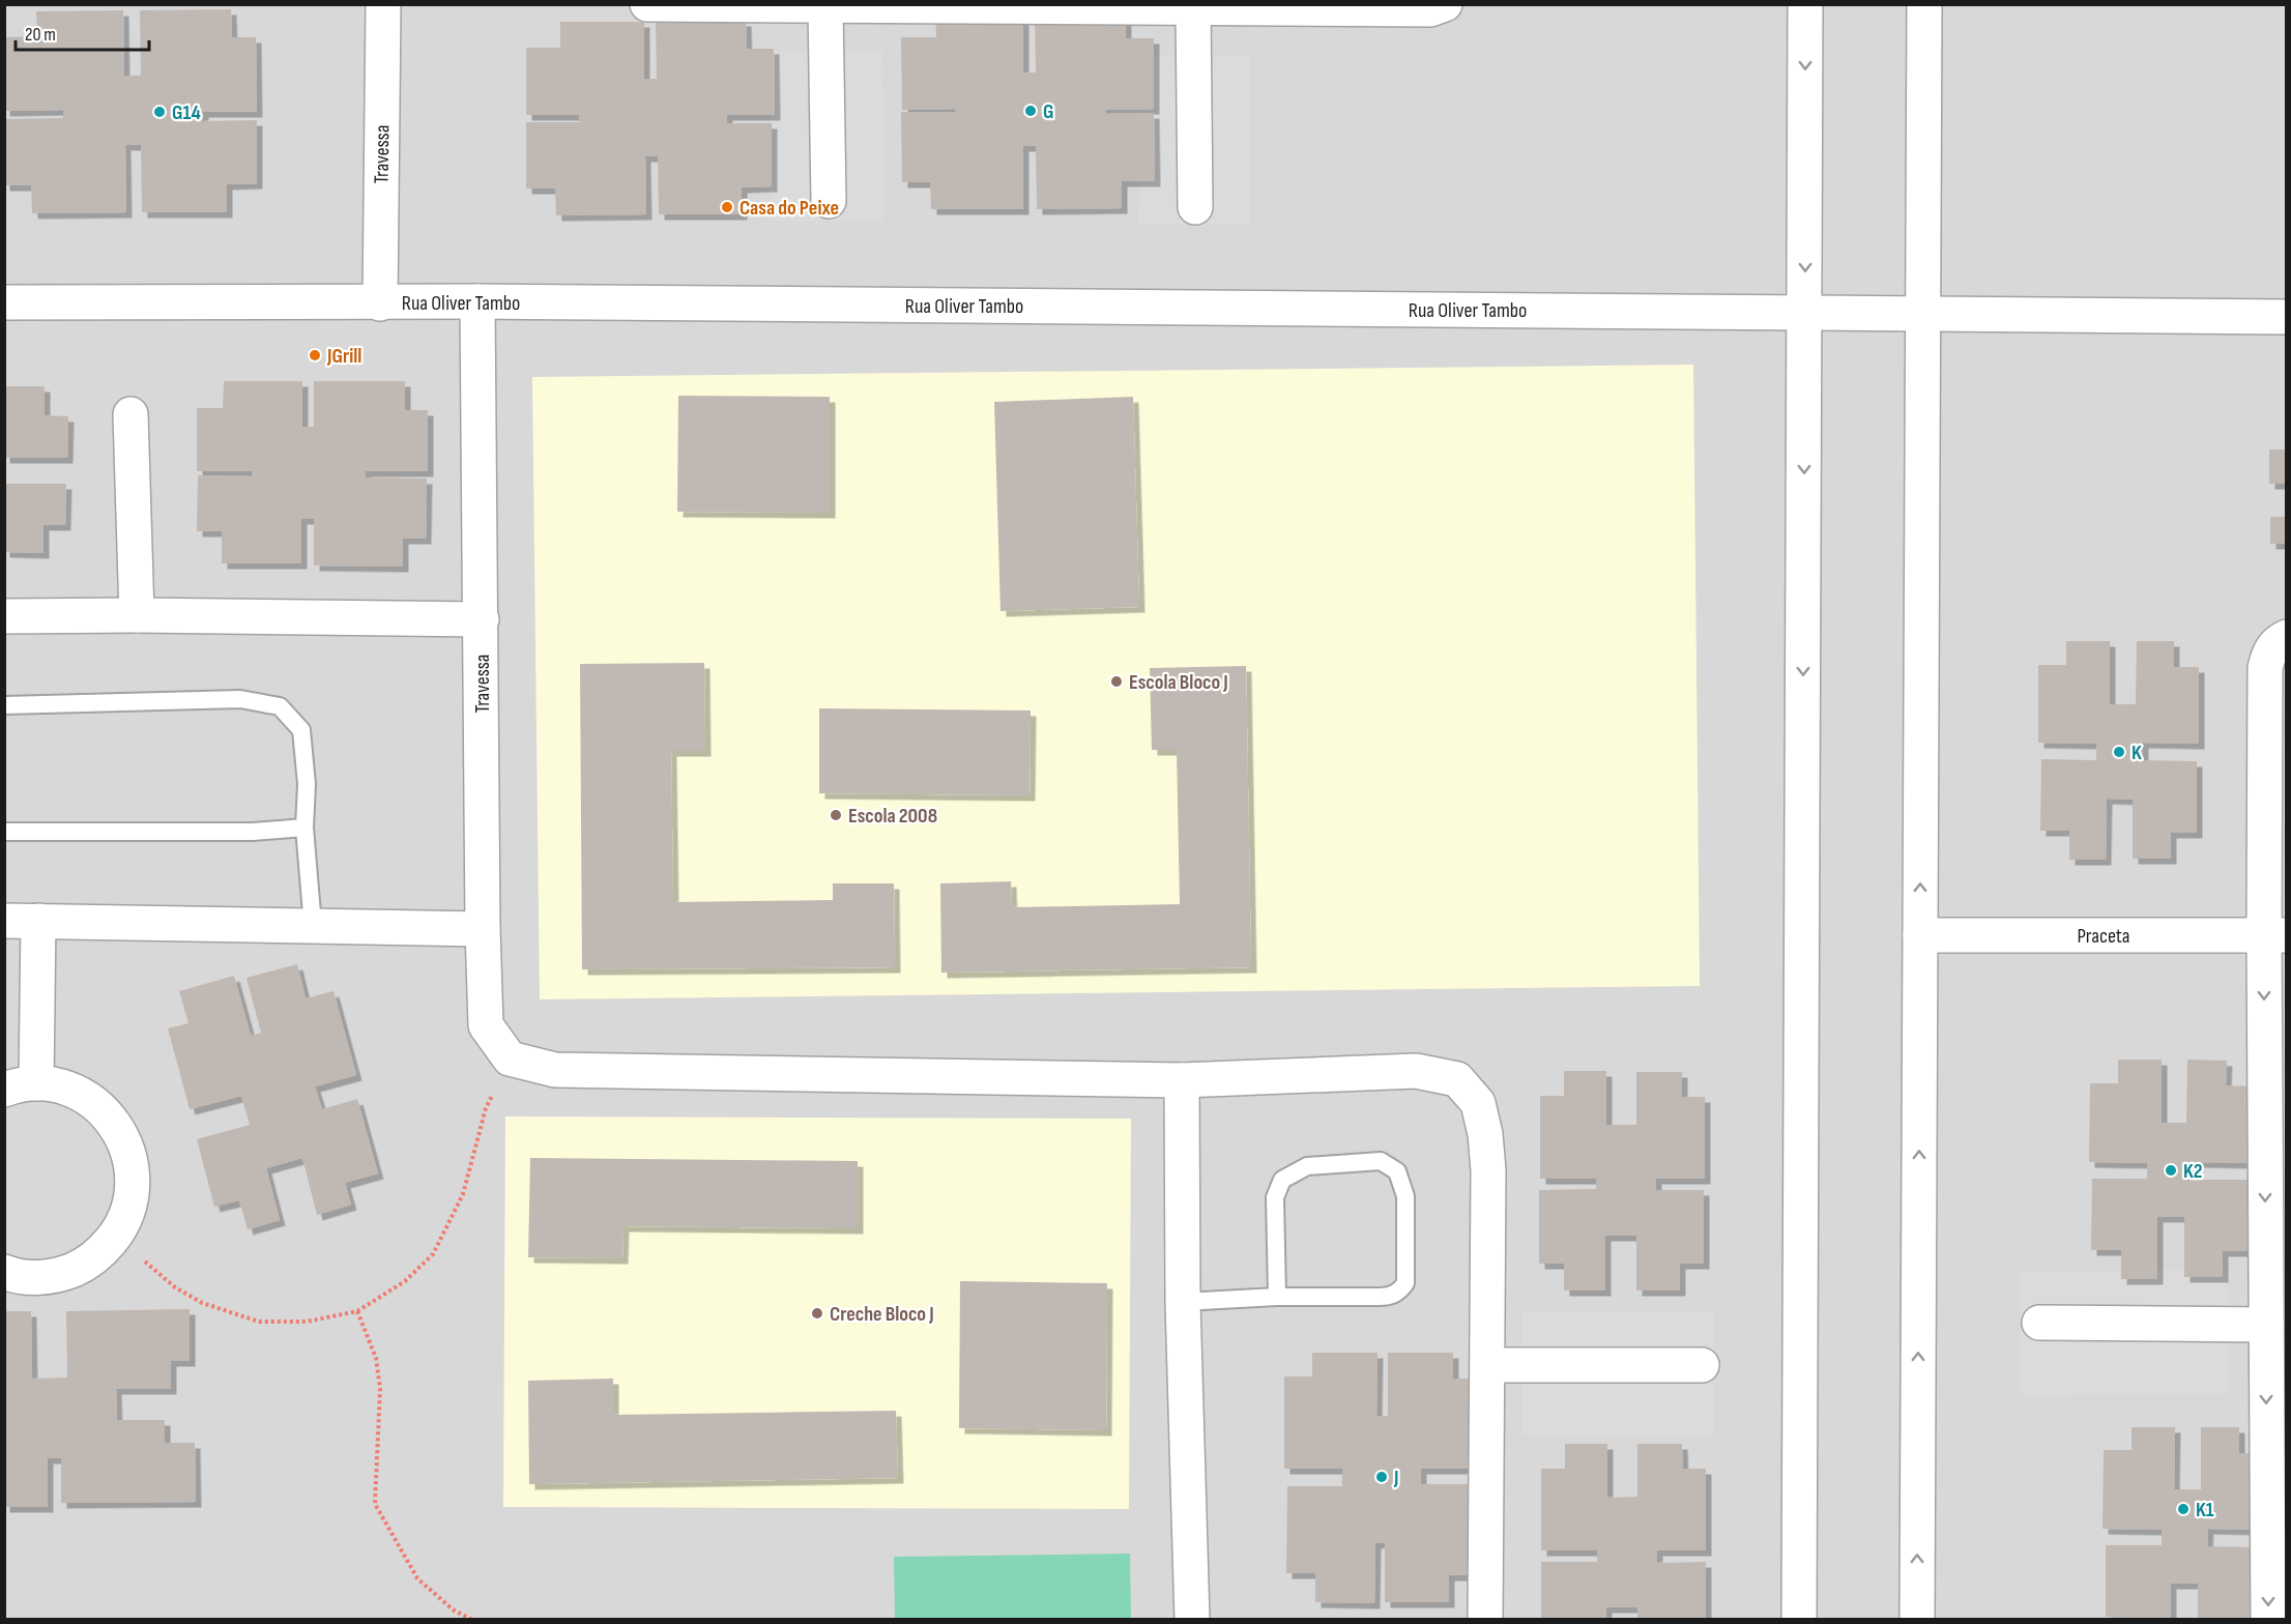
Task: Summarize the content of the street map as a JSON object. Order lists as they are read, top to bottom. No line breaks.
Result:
{"streets":{"street":["Travessa","Rua Oliver Tambo","Praceta"]},"crossings":[["Travessa","Rua Oliver Tambo"]],"places":["G","G14","Casa do Peixe","JGrill","Escola Bloco J","K","Escola 2008","K2","Creche Bloco J","J","K1"],"scale_bar":"20 m"}
